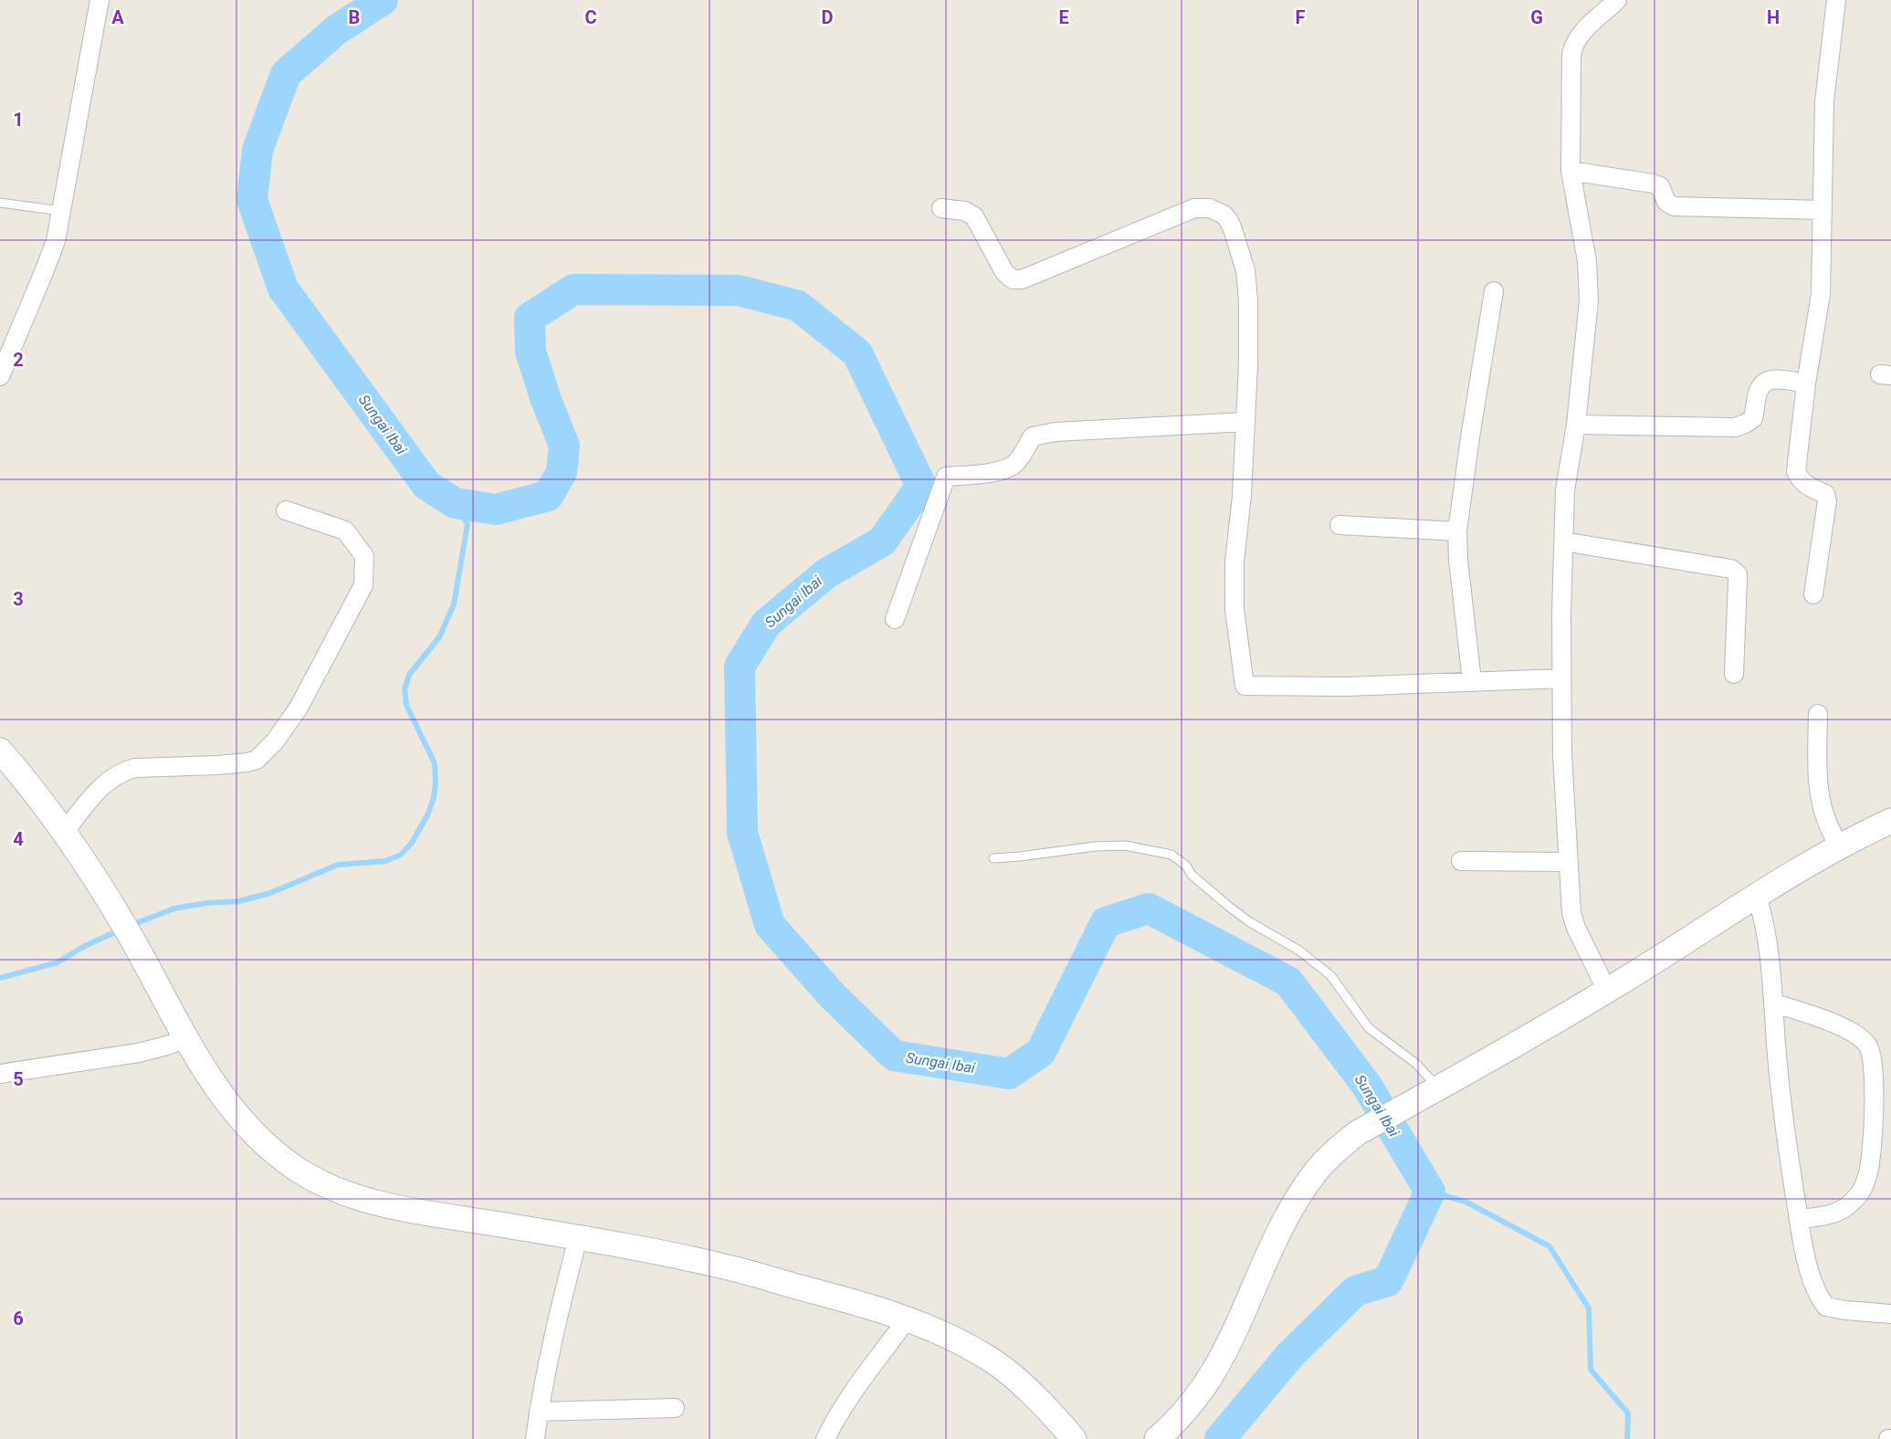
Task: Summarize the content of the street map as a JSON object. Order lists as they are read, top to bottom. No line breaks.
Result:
{"water":["Sungai Ibai"],"grid":{"columns":["A","B","C","D","E","F","G","H"],"rows":["1","2","3","4","5","6"]}}
